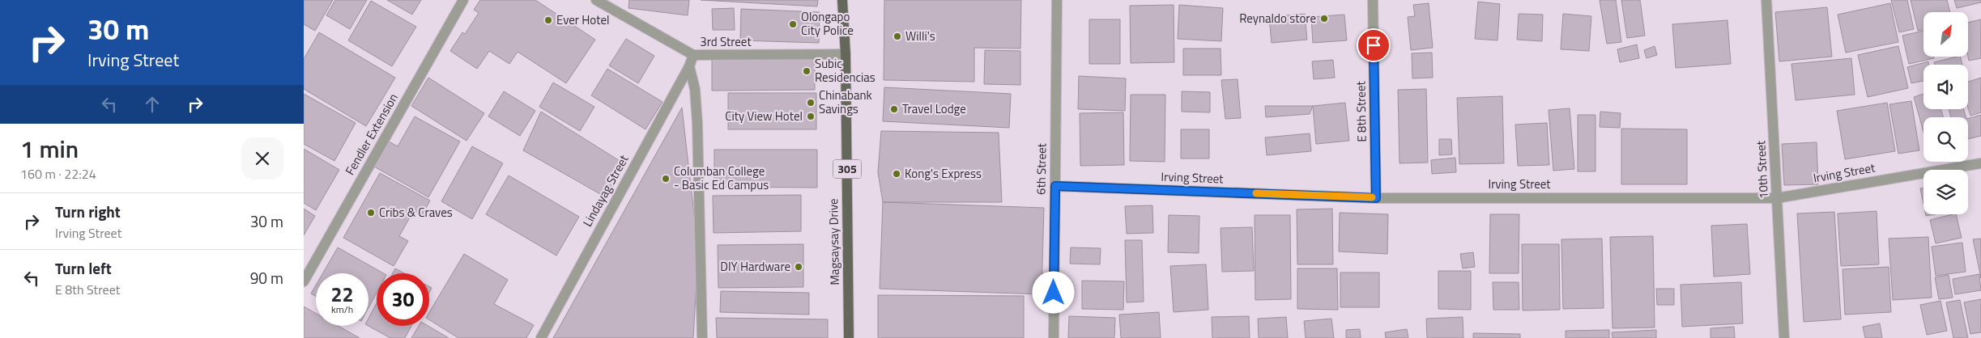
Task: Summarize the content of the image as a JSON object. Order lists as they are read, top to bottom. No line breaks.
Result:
{"streets":{"main road":["305","Magsaysay Drive"],"street":["3rd Street","E 8th Street","Fendler Extension","6th Street","10th Street","Irving Street","Lindayag Street"]},"crossings":[["3rd Street","Lindayag Street"],["3rd Street","Magsaysay Drive"],["E 8th Street","Irving Street"],["6th Street","Irving Street"],["10th Street","Irving Street"]],"places":["Reynaldo store","Ever Hotel","Olongapo City Police","Willi's","Subic Residencias","Chinabank Savings","Travel Lodge","City View Hotel","Kong's Express","Columban College - Basic Ed Campus","Cribs & Craves","DIY Hardware"],"north":"top right","page":{"turn":["30 m","Irving Street"],"heading":["1 min","160 m · 22:24"],"list":[{"name":"Turn right","note":"Irving Street","value":"30 m"},{"name":"Turn left","note":"E 8th Street","value":"90 m"}],"speed":"22 km/h","limit":"30"}}
